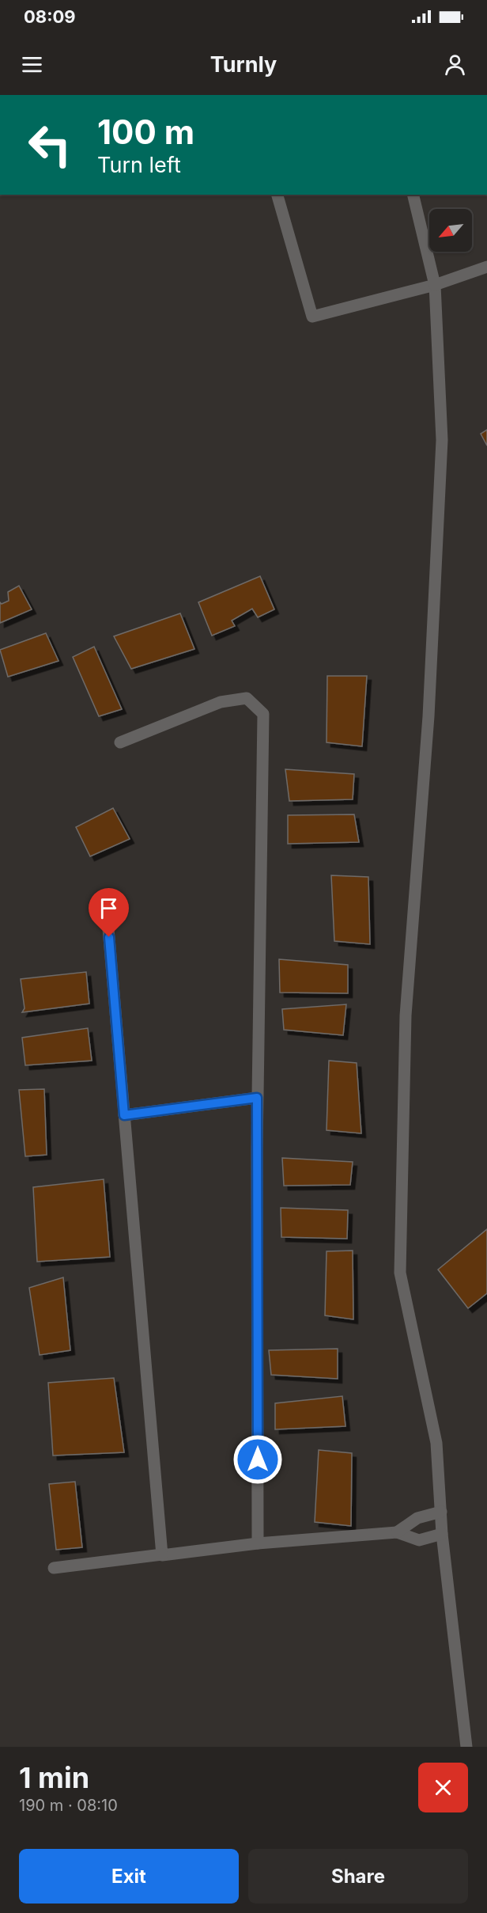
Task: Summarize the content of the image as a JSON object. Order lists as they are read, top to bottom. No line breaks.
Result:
{"north":"bottom left","page":{"status":"08:09","header":"Turnly","turn":["100 m","Turn left"],"heading":["1 min","190 m · 08:10"],"buttons":["Exit","Share"]}}
